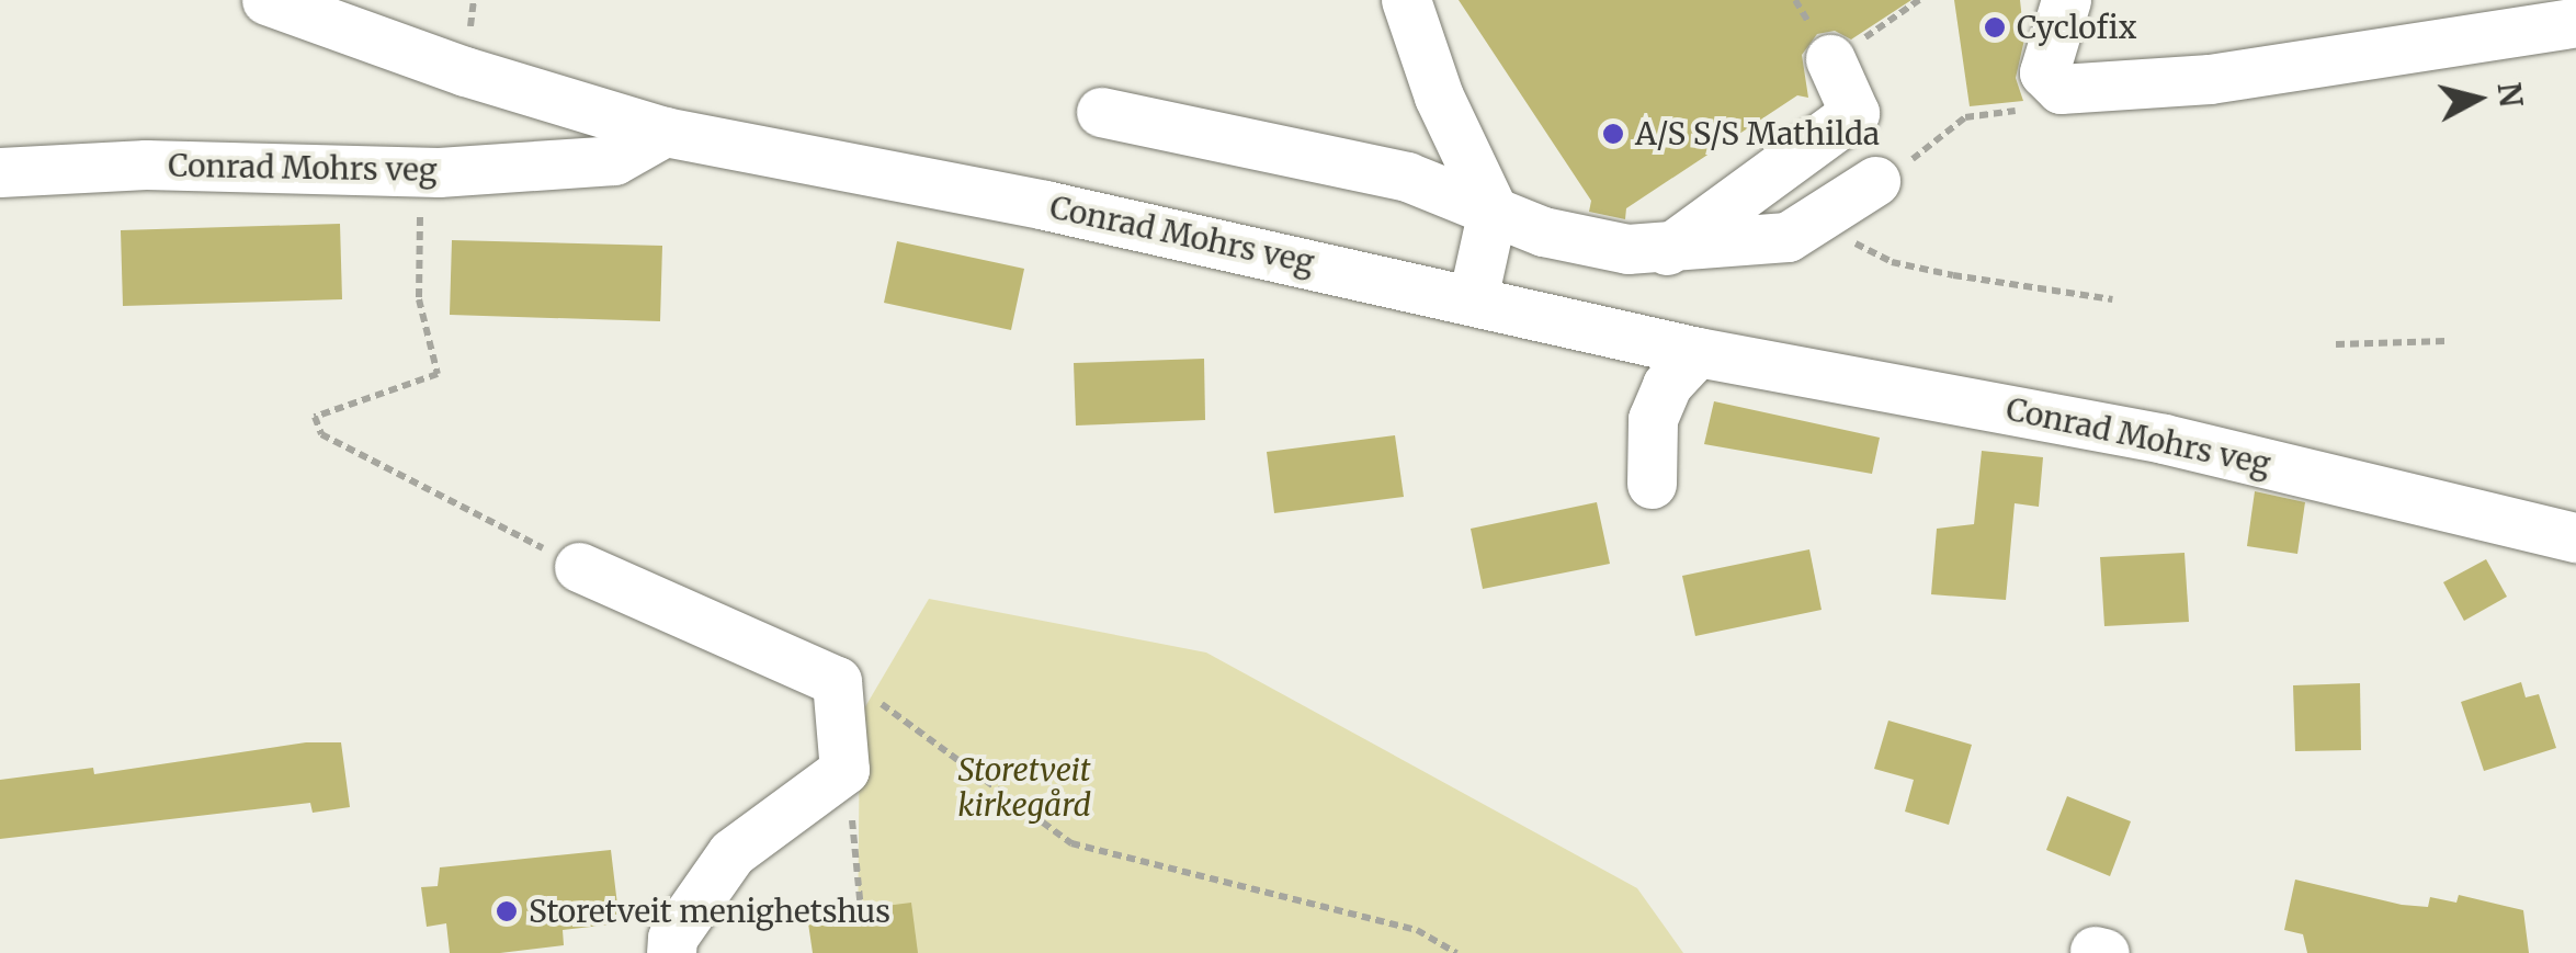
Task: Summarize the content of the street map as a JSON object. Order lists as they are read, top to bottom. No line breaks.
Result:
{"streets":{"street":["Conrad Mohrs veg"]},"parks":["Storetveit kirkegård"],"places":["Cyclofix","A/S S/S Mathilda","Storetveit menighetshus"],"north":"right"}
